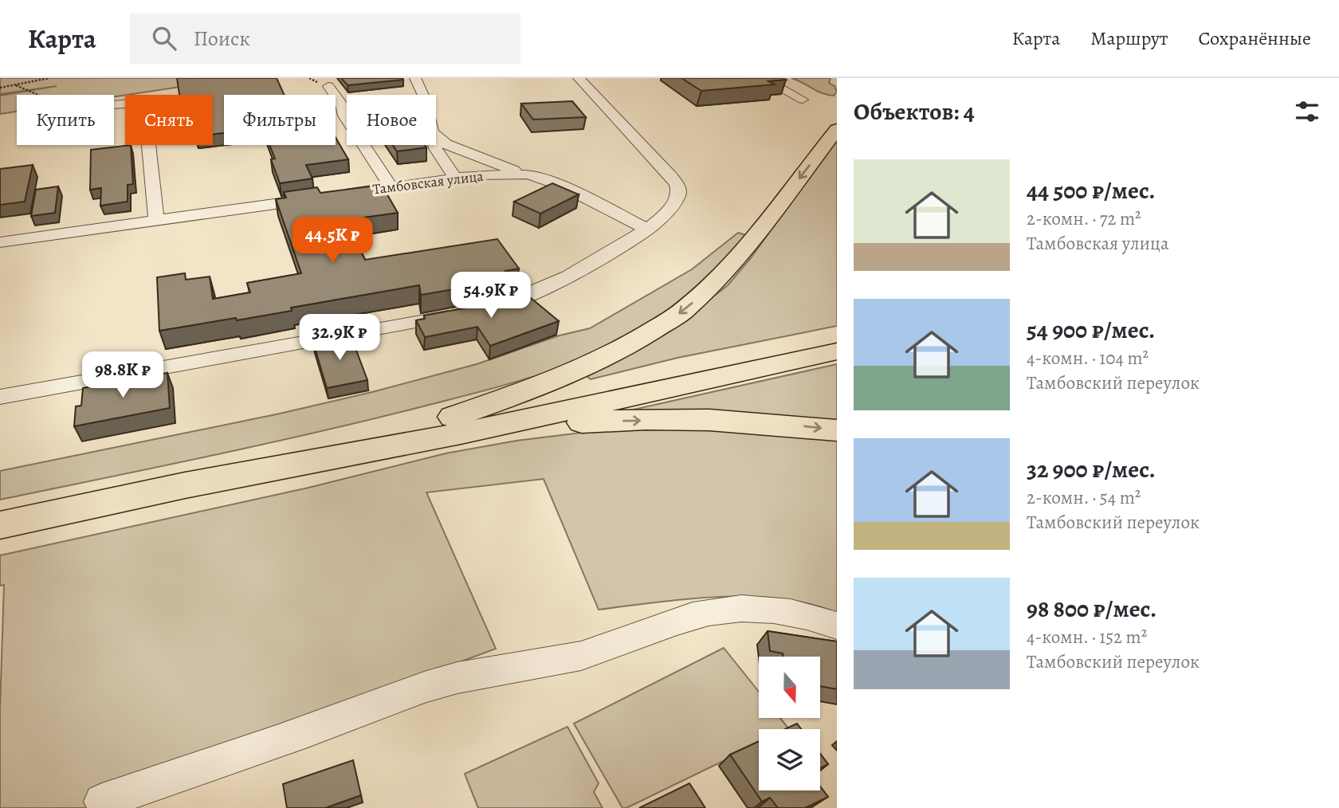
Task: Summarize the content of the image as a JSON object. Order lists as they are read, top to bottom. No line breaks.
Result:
{"streets":{"street":["Тамбовская улица"]},"north":"bottom","page":{"header":"Карта","search":"Поиск","nav":["Карта","Маршрут","Сохранённые"],"heading":"Объектов: 4","chip":["Купить","Снять","Фильтры","Новое"],"list":[{"name":"44 500 ₽/мес.","note":"2-комн. · 72 m² · Тамбовская улица"},{"name":"54 900 ₽/мес.","note":"4-комн. · 104 m² · Тамбовский переулок"},{"name":"32 900 ₽/мес.","note":"2-комн. · 54 m² · Тамбовский переулок"},{"name":"98 800 ₽/мес.","note":"4-комн. · 152 m² · Тамбовский переулок"}],"price":["44.5K ₽","54.9K ₽","32.9K ₽","98.8K ₽"]}}
